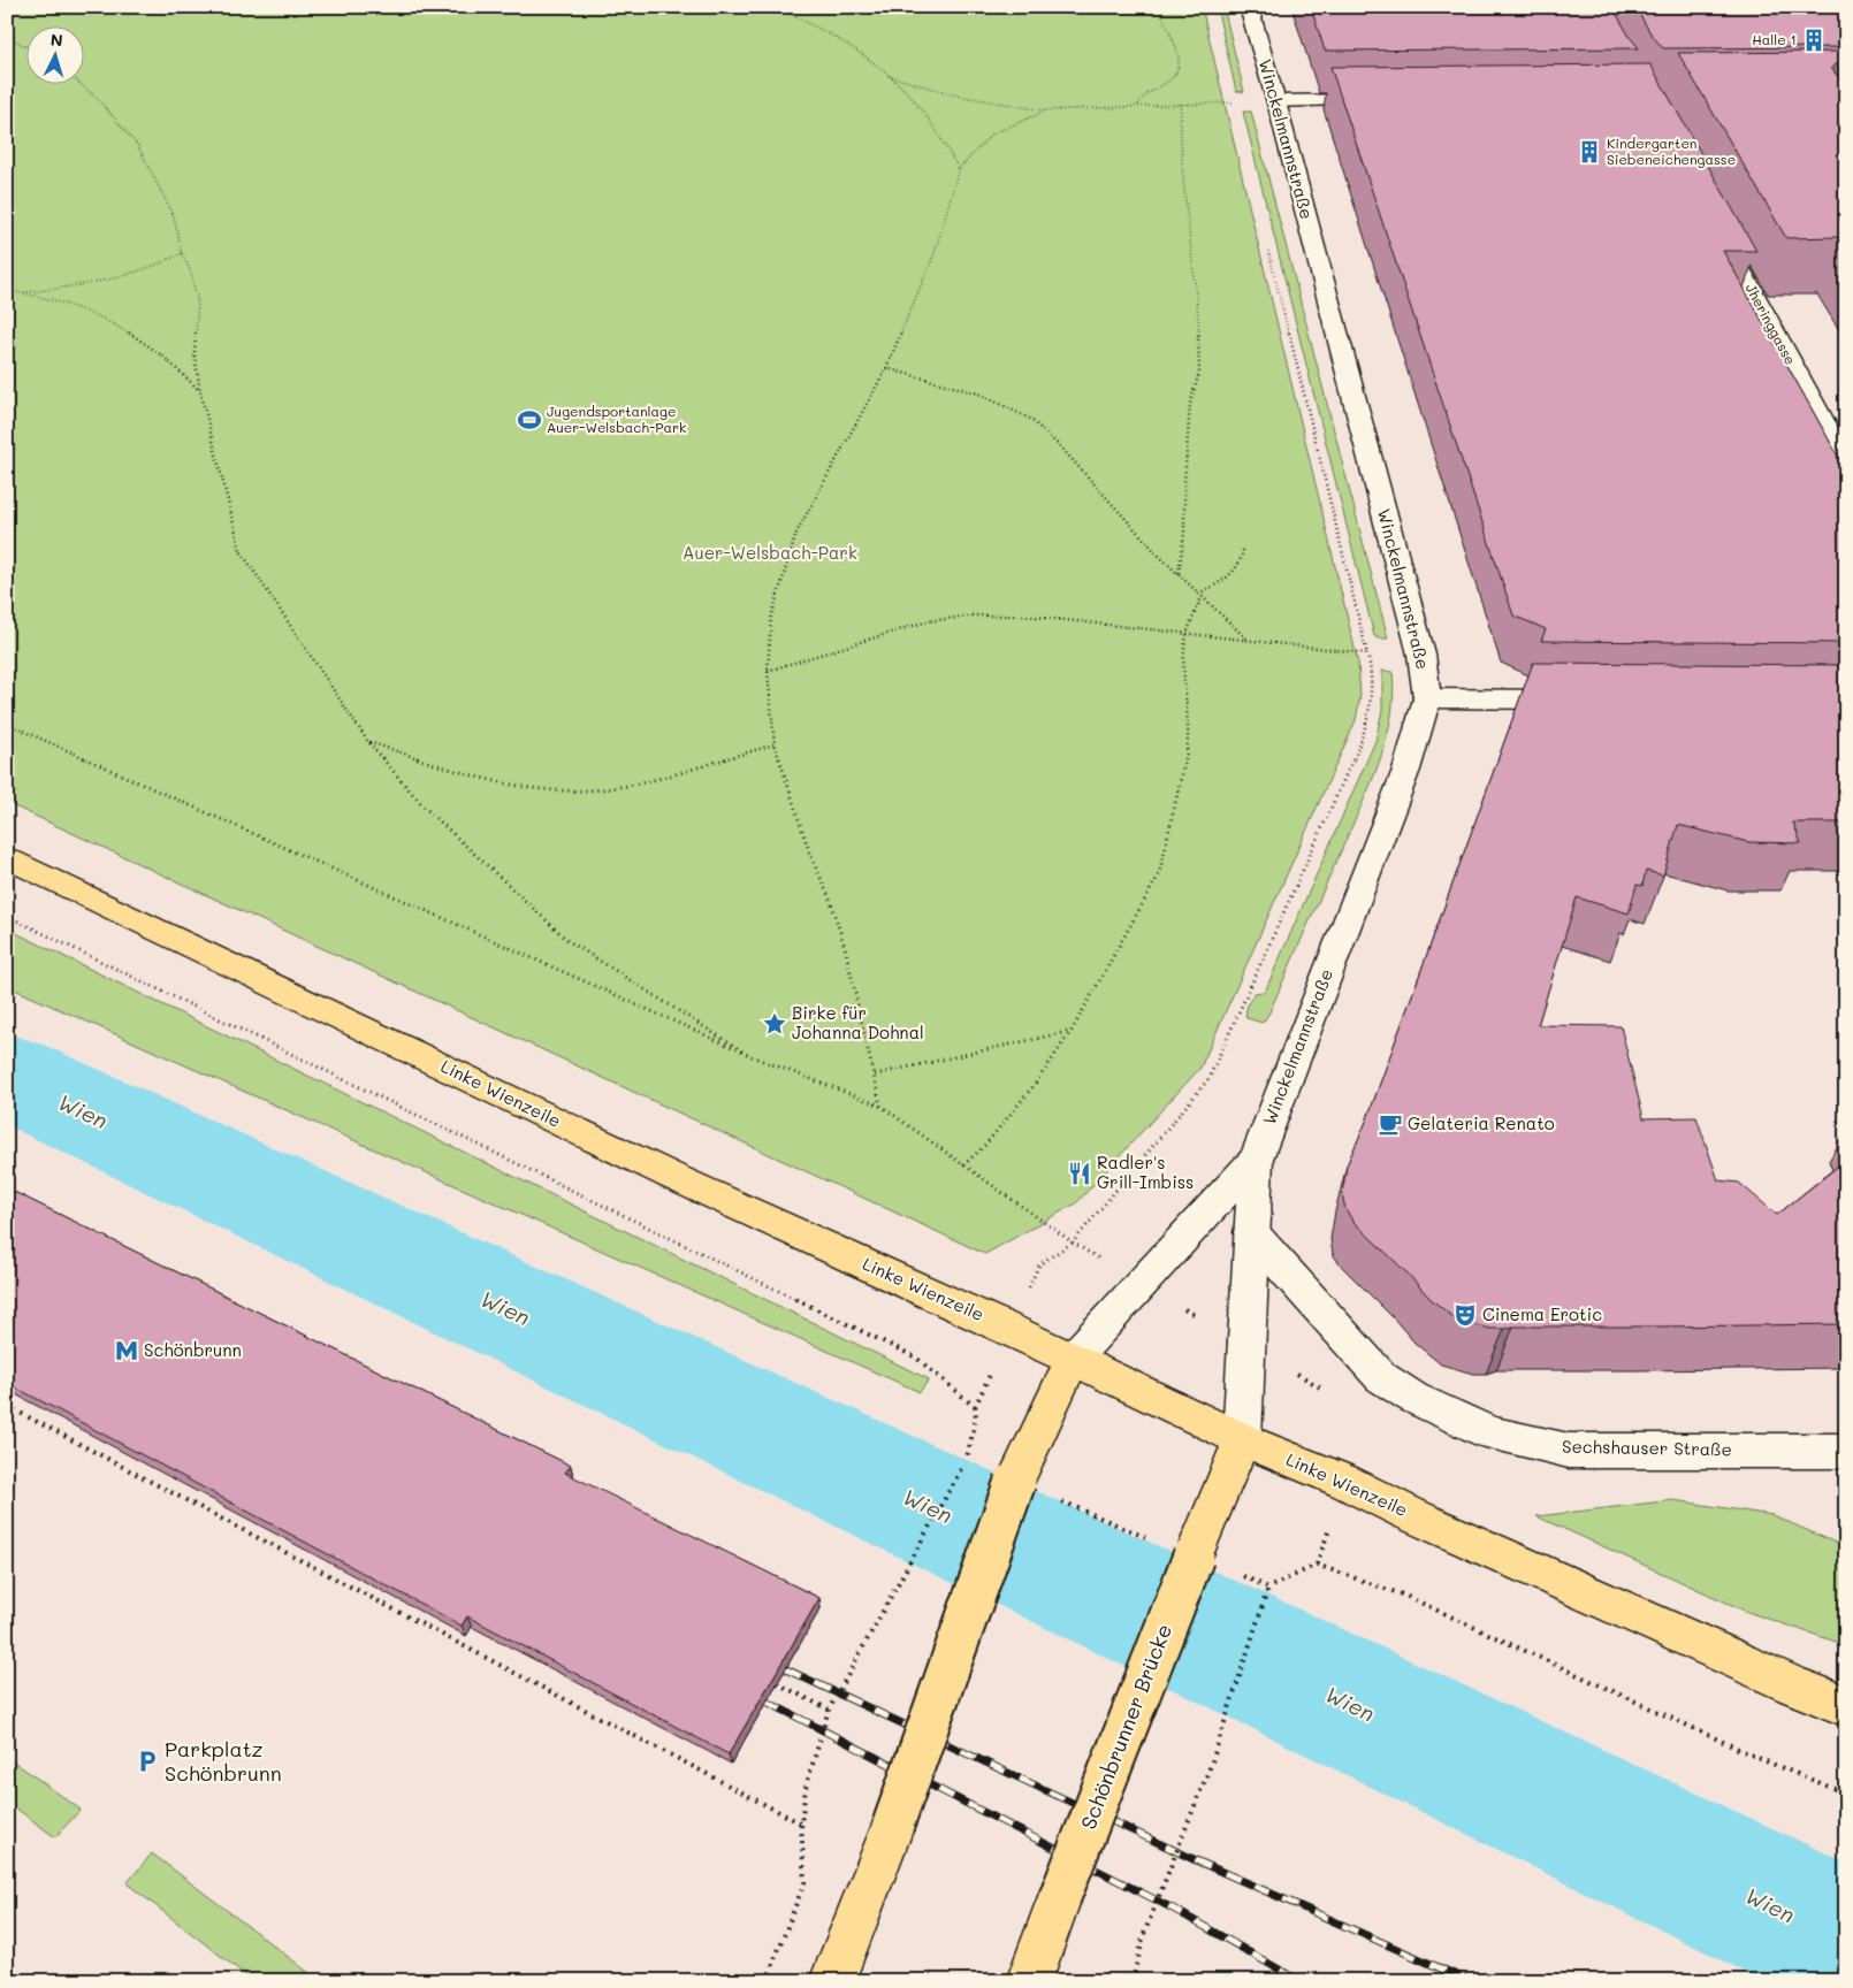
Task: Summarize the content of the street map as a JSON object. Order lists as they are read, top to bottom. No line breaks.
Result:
{"streets":{"main road":["Winckelmannstraße","Jheringgasse","Linke Wienzeile","Sechshauser Straße","Schönbrunner Brücke"]},"crossings":[["Winckelmannstraße","Linke Wienzeile"],["Winckelmannstraße","Sechshauser Straße"],["Winckelmannstraße","Schönbrunner Brücke"],["Linke Wienzeile","Schönbrunner Brücke"]],"water":["Wien"],"parks":["Auer-Welsbach-Park"],"places":{"building":["Halle 1","Kindergarten Siebeneichengasse"],"sports":["Jugendsportanlage Auer-Welsbach-Park"],"place":["Birke für Johanna Dohnal"],"cafe":["Gelateria Renato"],"restaurant":["Radler's Grill-Imbiss"],"theatre":["Cinema Erotic"],"metro station":["Schönbrunn"],"parking":["Parkplatz Schönbrunn"]},"north":"top"}
